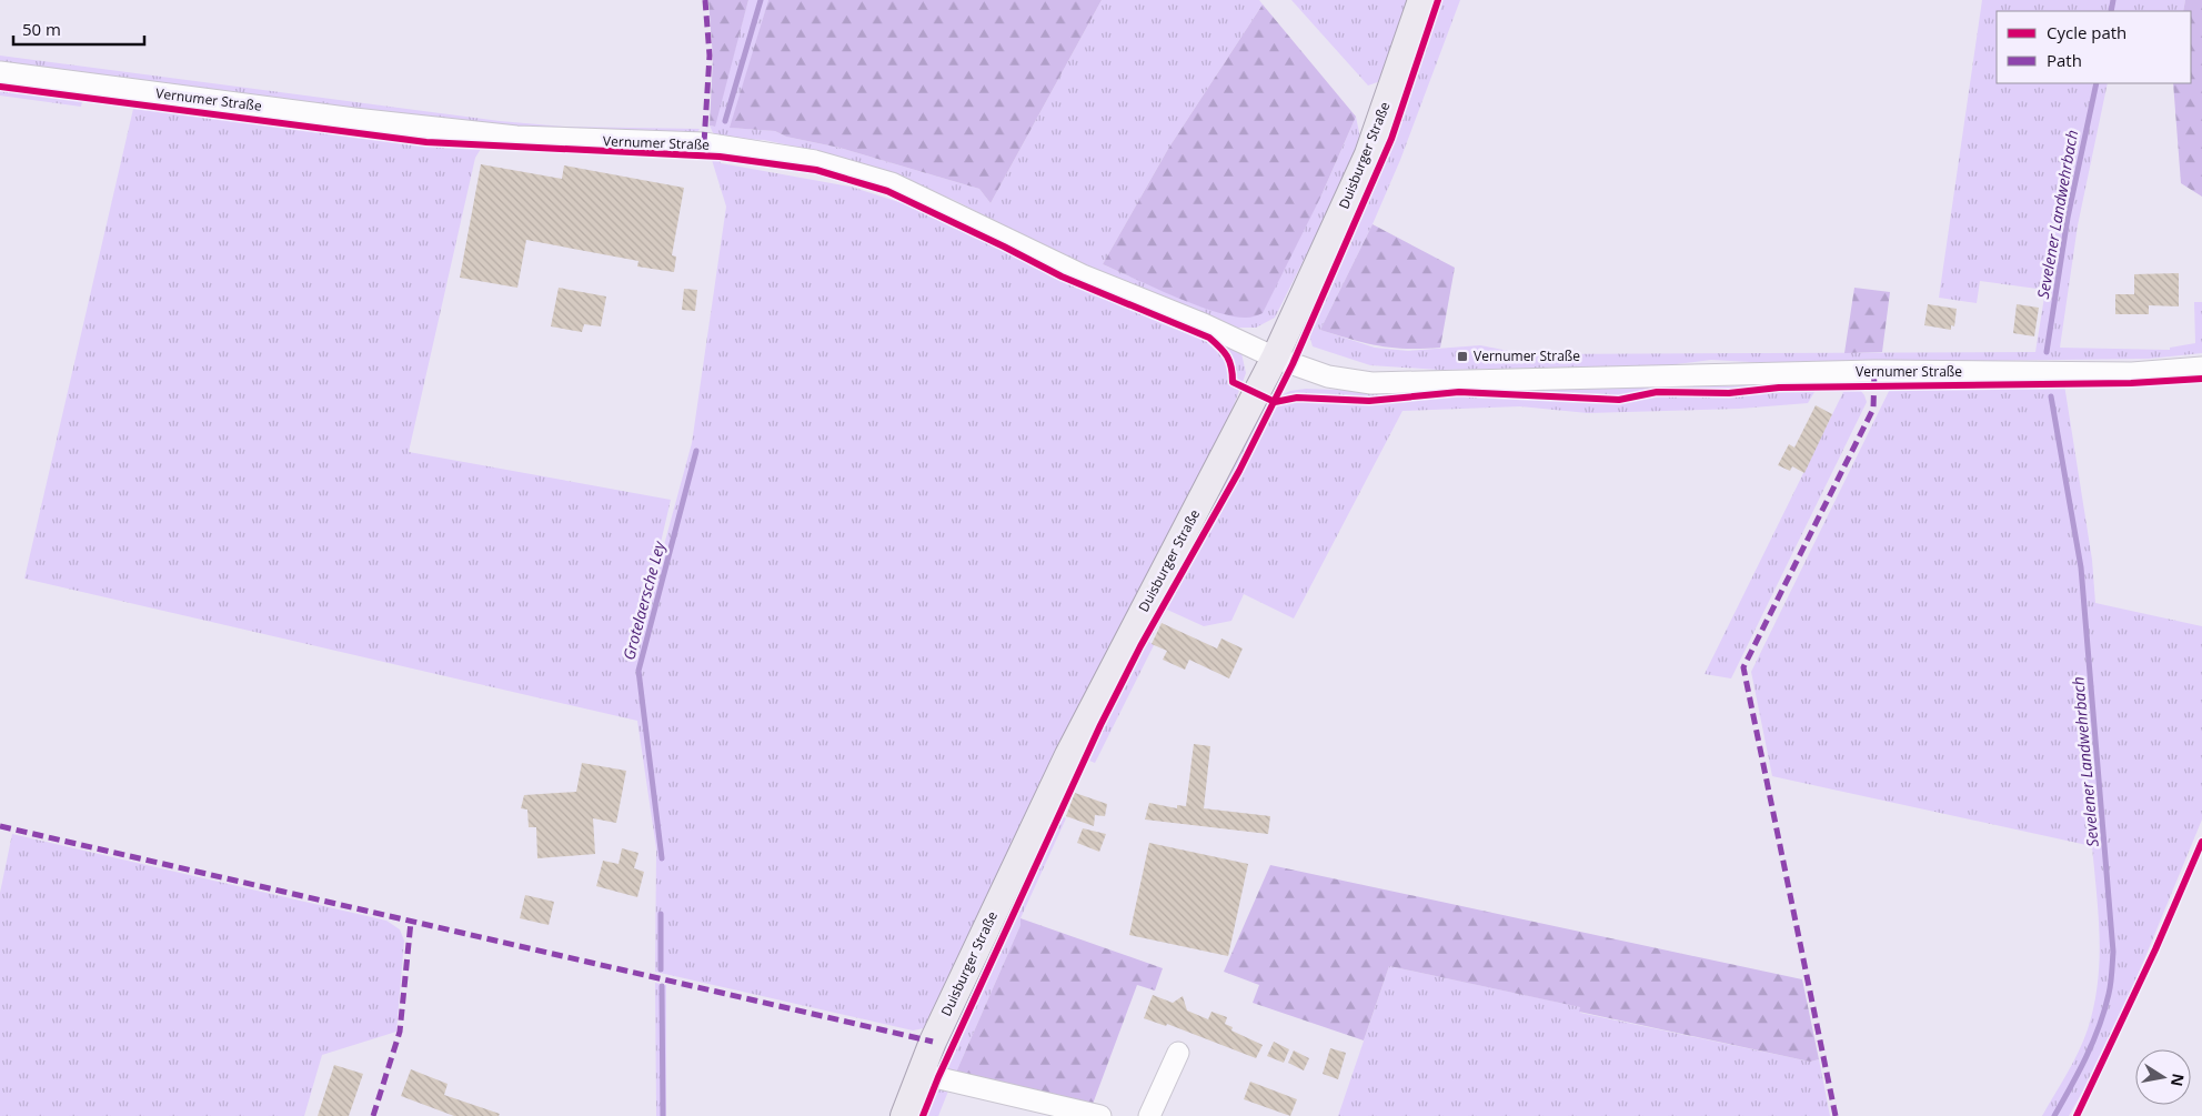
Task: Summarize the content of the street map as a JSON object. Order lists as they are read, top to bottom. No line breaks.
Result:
{"streets":{"main road":["Duisburger Straße"],"street":["Vernumer Straße"]},"crossings":[["Vernumer Straße","Duisburger Straße"]],"water":["Sevelener Landwehrbach","Grotelaersche Ley"],"places":{"transit":["Vernumer Straße"]},"legend":["Cycle path","Path"],"scale_bar":"50 m","north":"right"}
